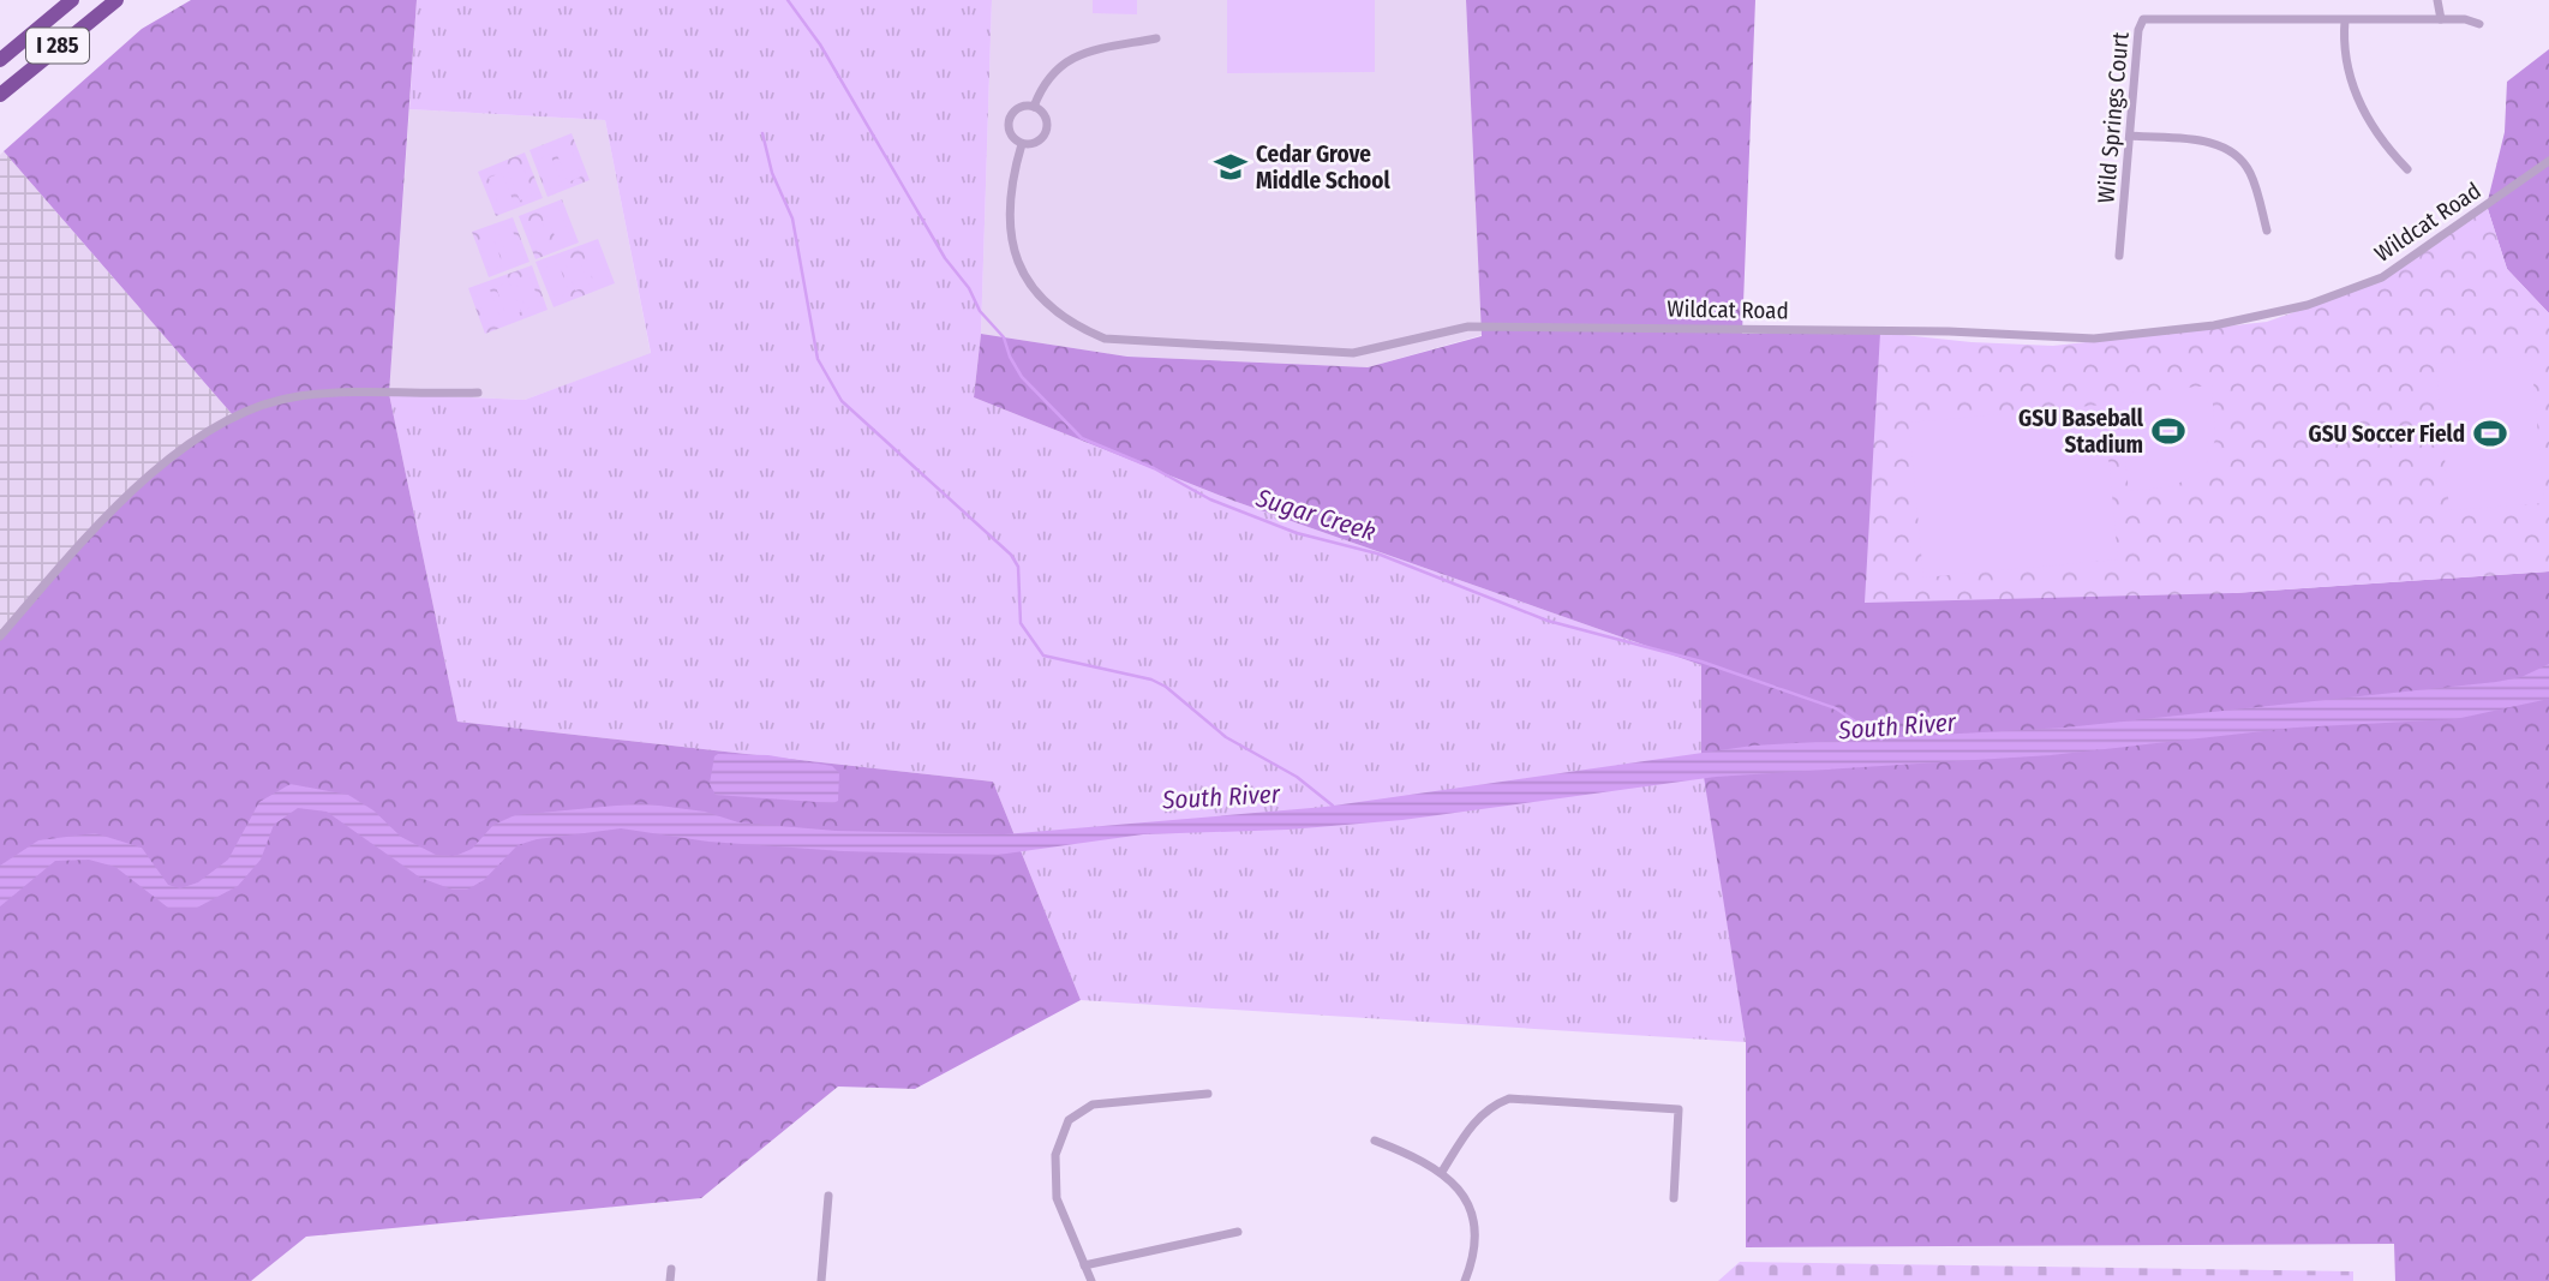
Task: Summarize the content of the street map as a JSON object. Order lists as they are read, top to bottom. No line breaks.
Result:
{"streets":{"highway":["I 285"],"street":["Wild Springs Court","Wildcat Road"]},"water":["Sugar Creek","South River"],"places":{"school or university":["Cedar Grove Middle School"],"sports":["GSU Baseball Stadium","GSU Soccer Field"]}}
